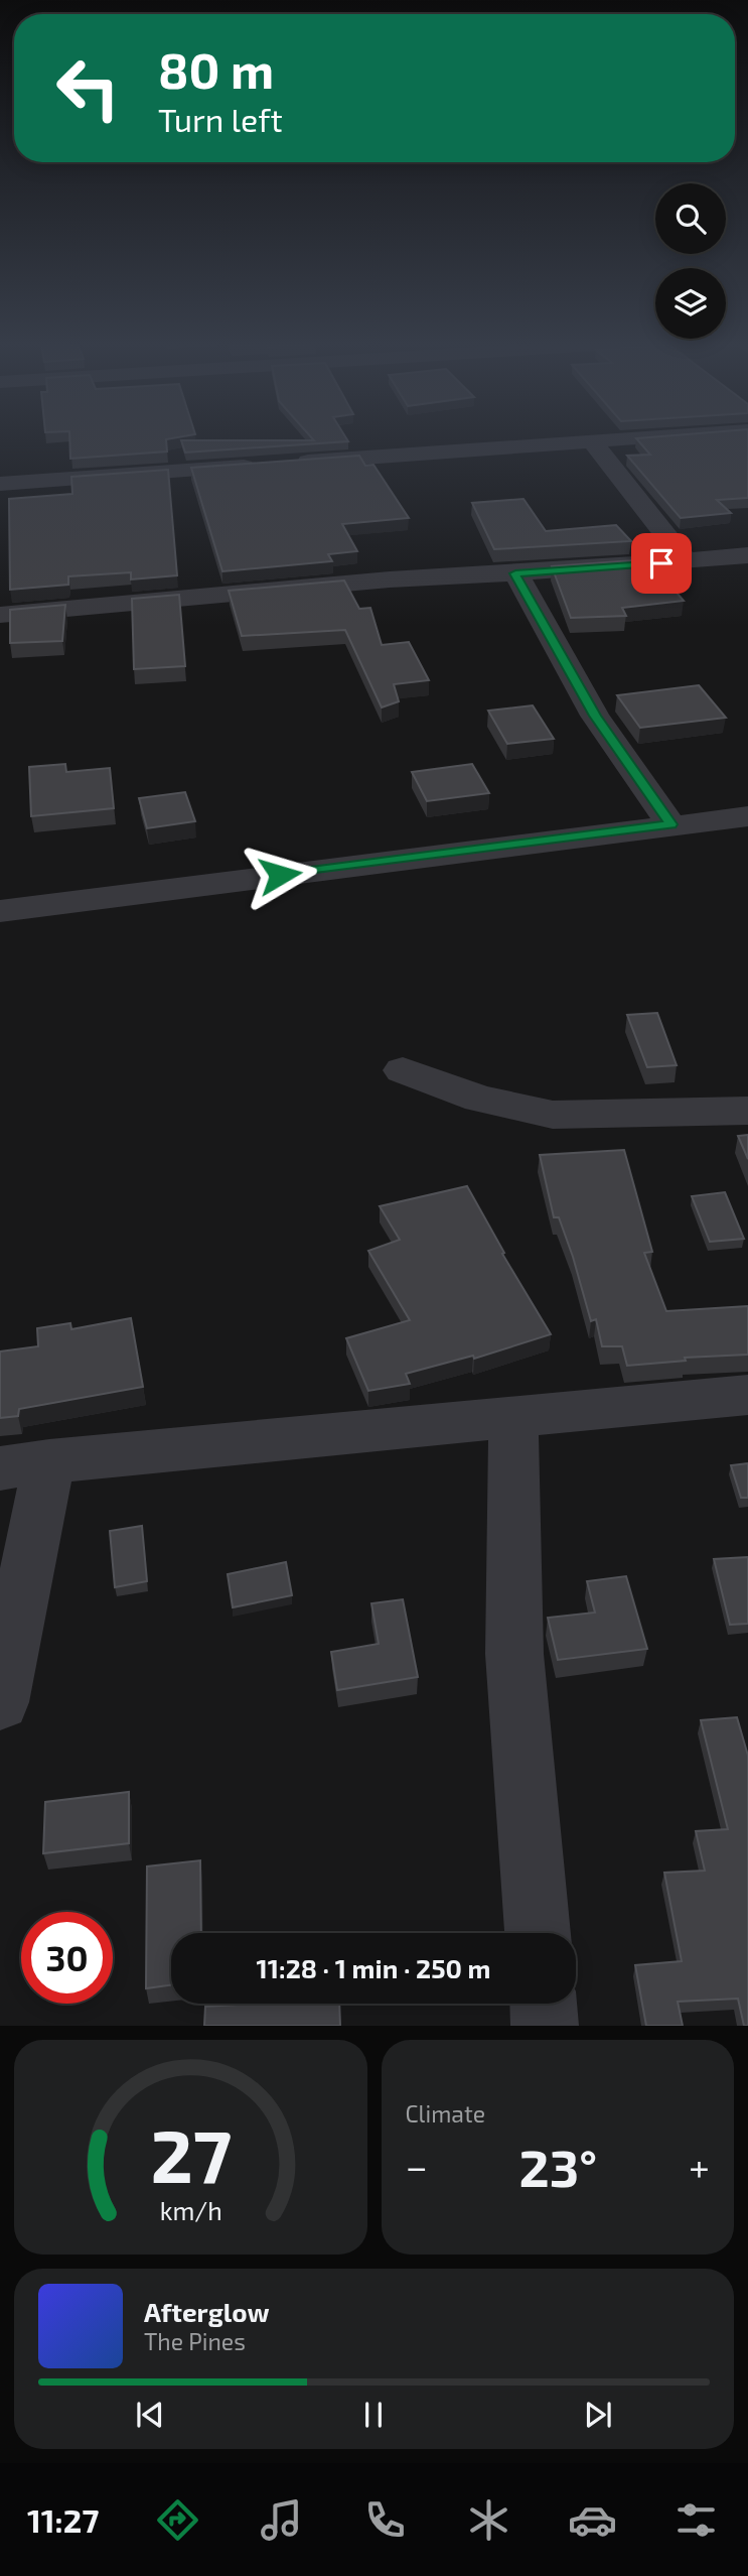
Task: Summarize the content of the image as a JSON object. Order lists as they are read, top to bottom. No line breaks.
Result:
{"page":{"turn":["80 m","Turn left"],"limit":"30","trip":"11:28 · 1 min · 250 m","tile":"Climate","heat":["−","23°","+"],"song":["Afterglow","The Pines"],"tabs":"11:27","gauge":["27","km/h"]}}
